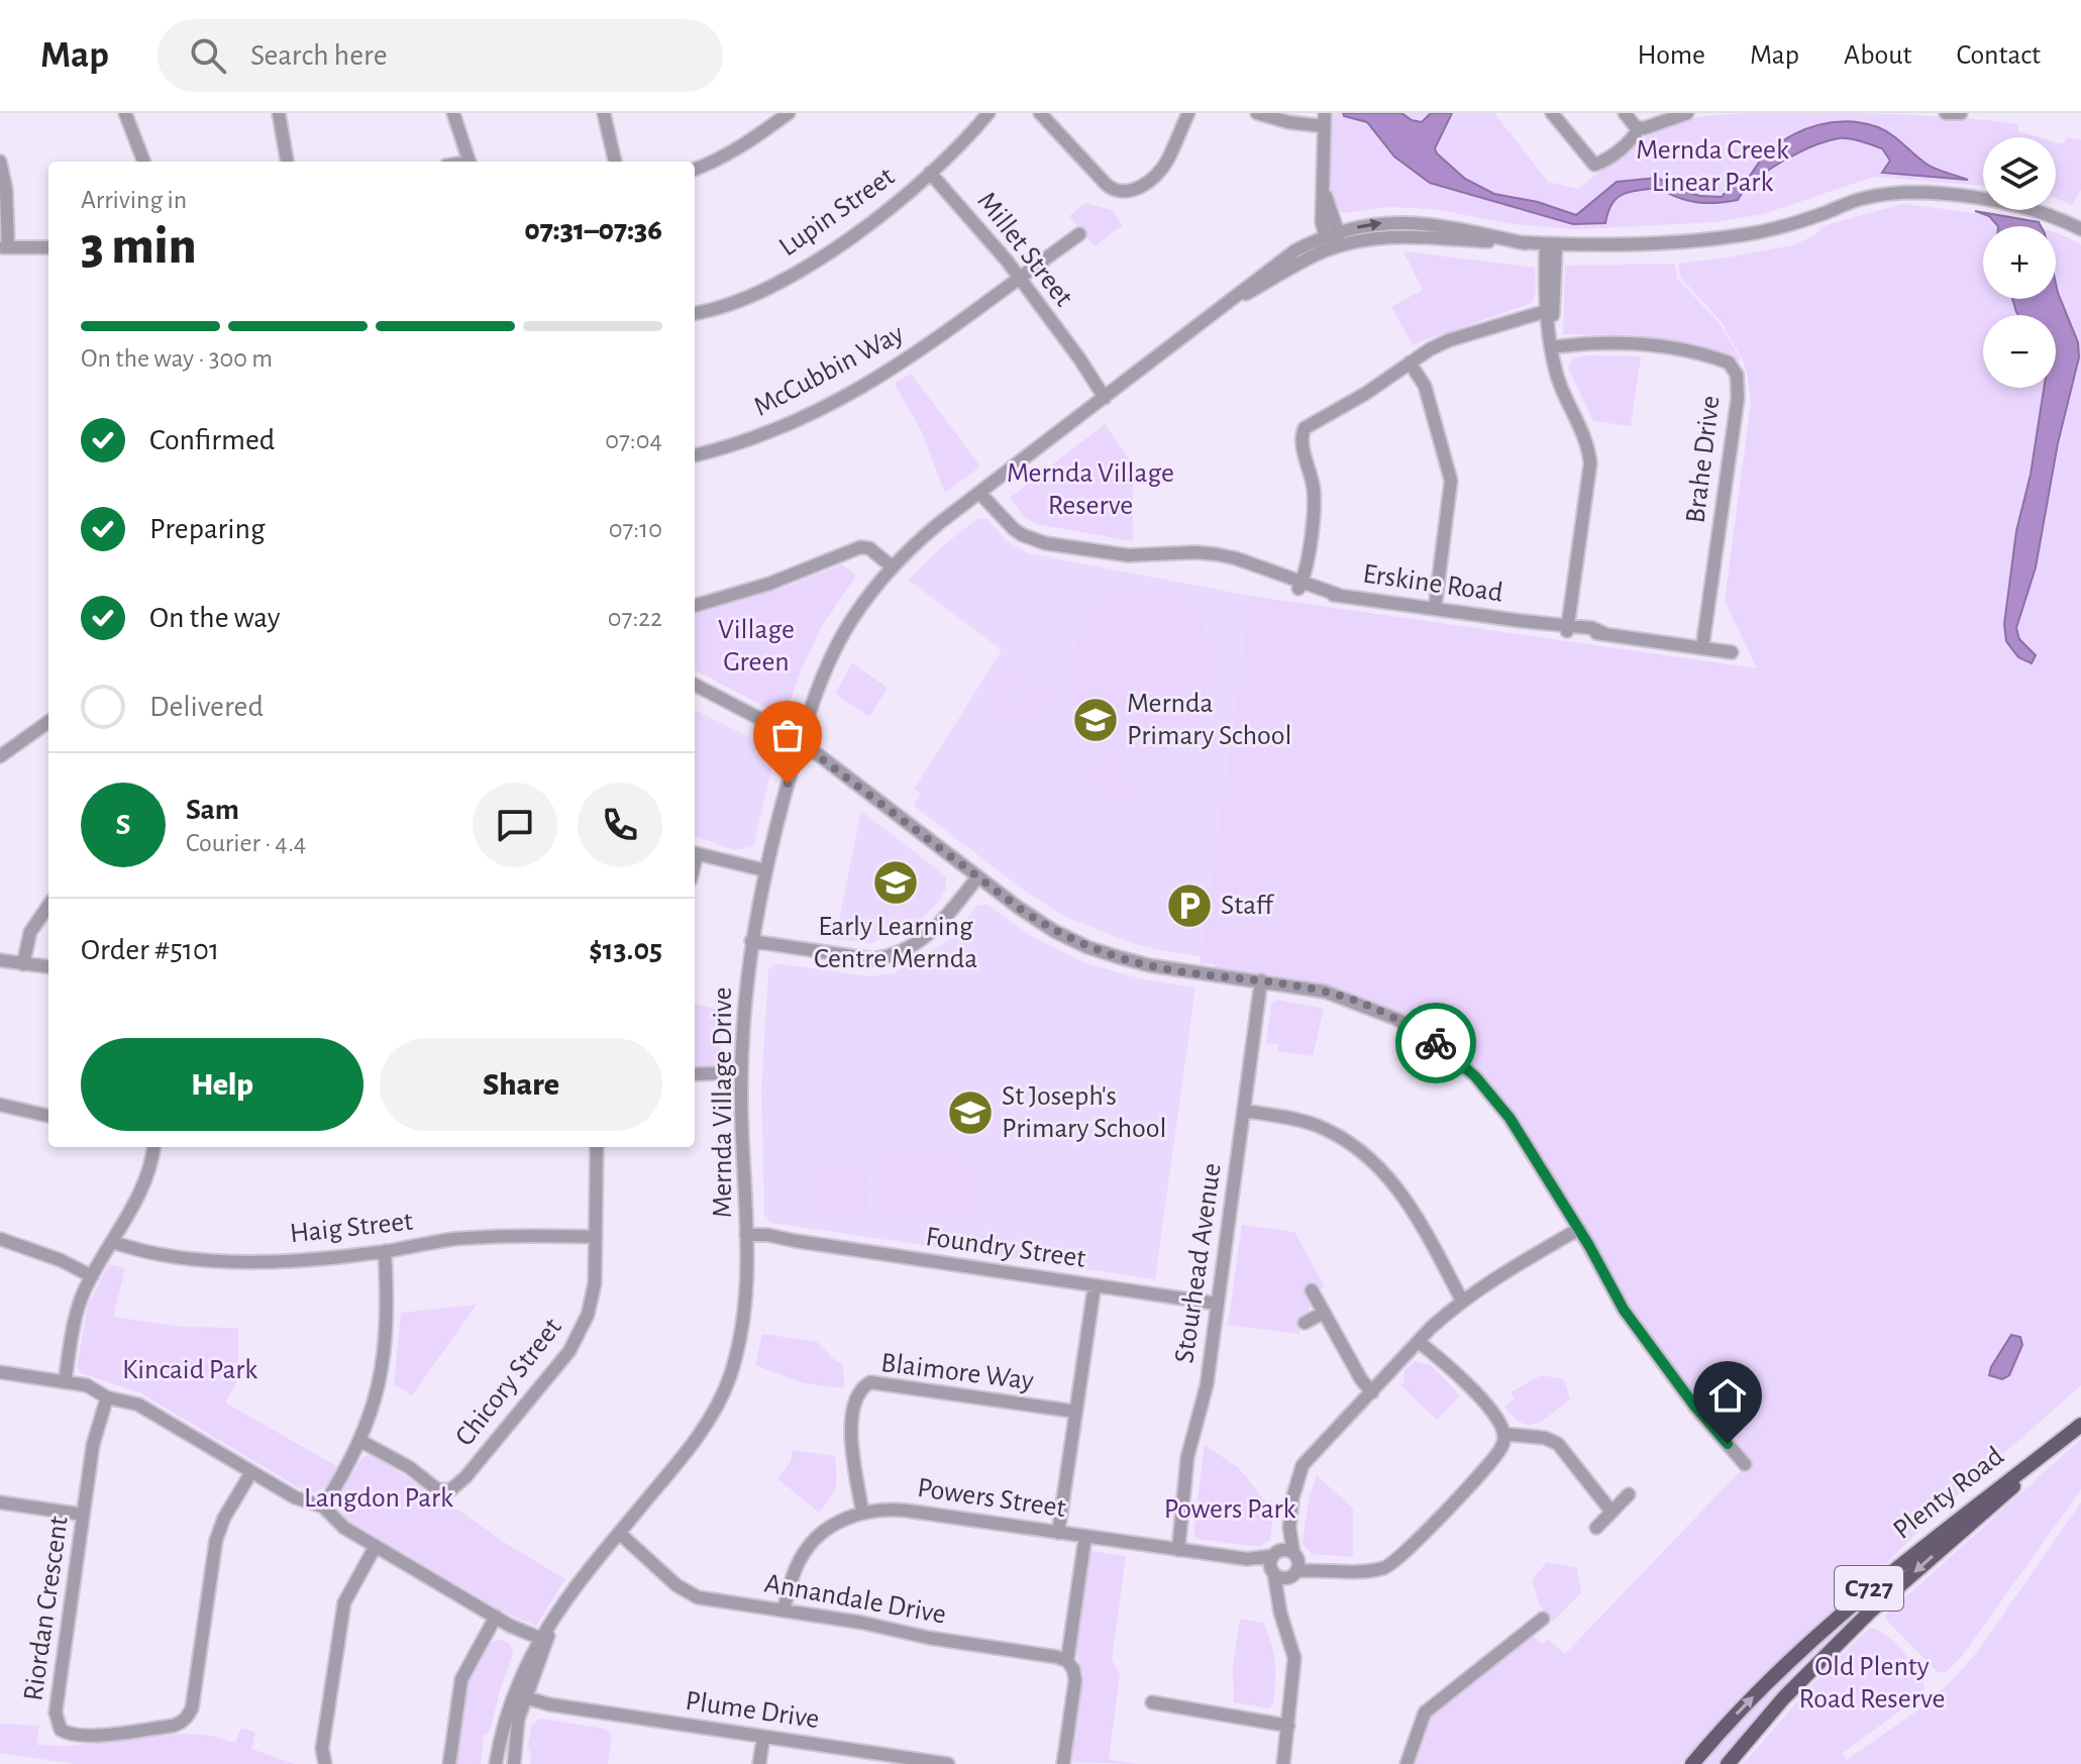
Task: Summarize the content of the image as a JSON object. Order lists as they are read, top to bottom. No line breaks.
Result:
{"streets":{"main road":["Plenty Road","C727"],"street":["Lupin Street","Millet Street","McCubbin Way","Brahe Drive","Erskine Road","Mernda Village Drive","Haig Street","Foundry Street","Stourhead Avenue","Blaimore Way","Chicory Street","Powers Street","Annandale Drive","Riordan Crescent","Plume Drive"]},"crossings":[["Lupin Street","Millet Street"],["Millet Street","McCubbin Way"],["Millet Street","Mernda Village Drive"],["Brahe Drive","Erskine Road"],["Erskine Road","Mernda Village Drive"],["Mernda Village Drive","Foundry Street"],["Mernda Village Drive","Annandale Drive"],["Mernda Village Drive","Plume Drive"],["Haig Street","Chicory Street"],["Foundry Street","Stourhead Avenue"],["Stourhead Avenue","Powers Street"],["Blaimore Way","Powers Street"],["Powers Street","Annandale Drive"]],"parks":["Mernda Creek Linear Park","Mernda Village Reserve","Village Green","Kincaid Park","Langdon Park","Powers Park","Old Plenty Road Reserve"],"places":{"school or university":["Mernda Primary School","Early Learning Centre Mernda","St Joseph's Primary School"],"parking":["Staff"]},"page":{"header":"Map","search":"Search here","nav":["Home","Map","About","Contact"],"map_buttons":["+","−"],"heading":["3 min","Arriving in","07:31–07:36"],"panel":["Sam","Courier · 4.4","Order #5101","$13.05"],"bar":"On the way · 300 m","list":[["Confirmed","07:04"],["Preparing","07:10"],["On the way","07:22"],"Delivered"],"round":"S","buttons":["Help","Share"]}}
